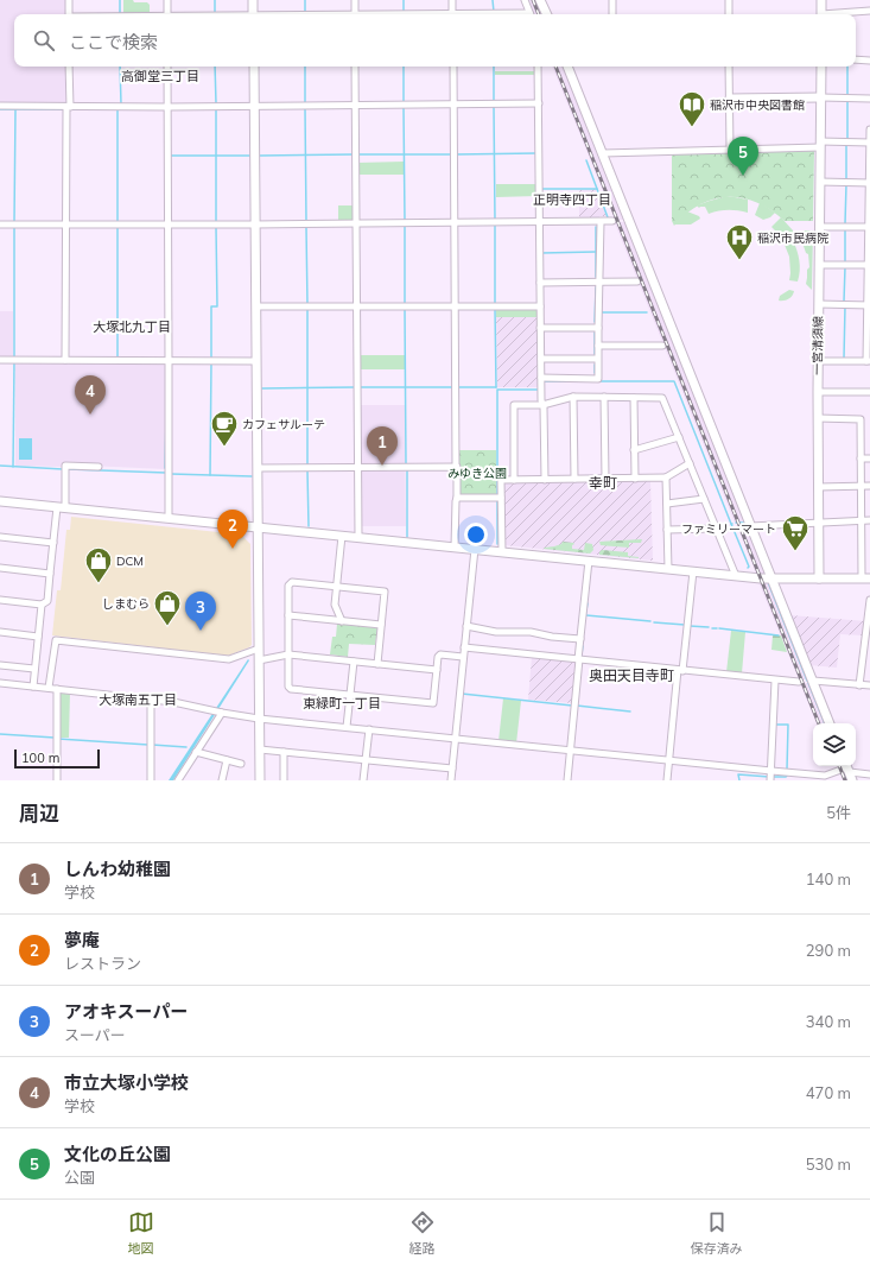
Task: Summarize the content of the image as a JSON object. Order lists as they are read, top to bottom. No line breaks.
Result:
{"streets":{"street":["一宮清須線"]},"districts":["高御堂三丁目","正明寺四丁目","大塚北九丁目","幸町","奥田天目寺町","大塚南五丁目","東緑町一丁目"],"parks":["みゆき公園"],"places":{"library":["稲沢市中央図書館"],"hospital":["稲沢市民病院"],"cafe":["カフェサルーテ"],"supermarket":["ファミリーマート"],"shop":["DCM","しまむら"]},"scale_bar":"100 m","page":{"search":"ここで検索","pins":["5","4","1","2","3"],"scale":"100 m","heading":["周辺","5件"],"list":[{"mark":"1","name":"しんわ幼稚園","note":"学校","value":"140 m"},{"mark":"2","name":"夢庵","note":"レストラン","value":"290 m"},{"mark":"3","name":"アオキスーパー","note":"スーパー","value":"340 m"},{"mark":"4","name":"市立大塚小学校","note":"学校","value":"470 m"},{"mark":"5","name":"文化の丘公園","note":"公園","value":"530 m"}],"nav":["地図","経路","保存済み"]}}
